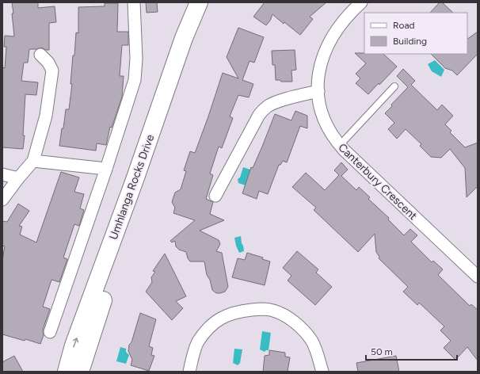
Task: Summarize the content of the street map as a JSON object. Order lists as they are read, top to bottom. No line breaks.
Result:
{"streets":{"main road":["Umhlanga Rocks Drive"],"street":["Canterbury Crescent"]},"legend":["Road","Building"],"scale_bar":"50 m"}
